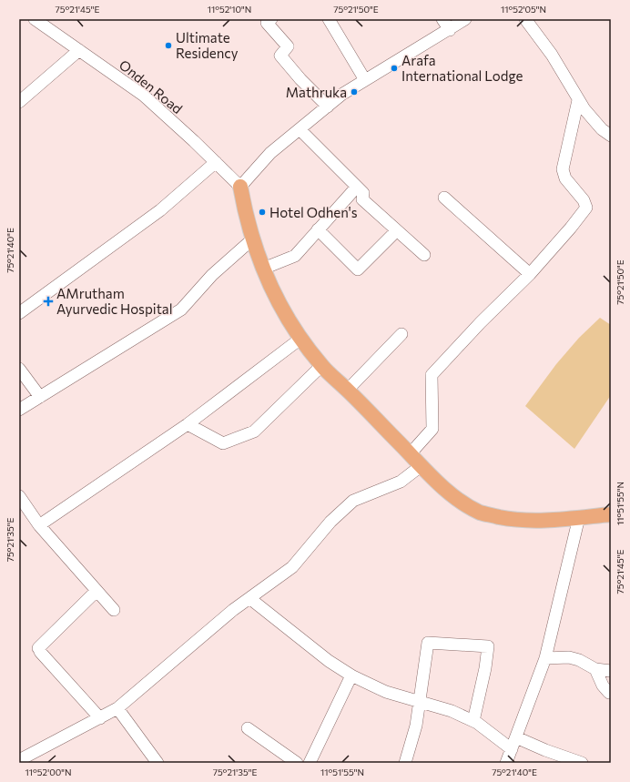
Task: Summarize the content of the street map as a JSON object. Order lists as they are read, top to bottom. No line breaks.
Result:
{"streets":{"street":["Onden Road"]},"places":{"other":["Ultimate Residency","Arafa International Lodge","Mathruka","Hotel Odhen's"],"health":["AMrutham Ayurvedic Hospital"]},"coordinates":["75°21'45\"E","11°52'10\"N","75°21'50\"E","11°52'05\"N","75°21'40\"E","11°51'55\"N","75°21'35\"E","11°52'00\"N"]}
